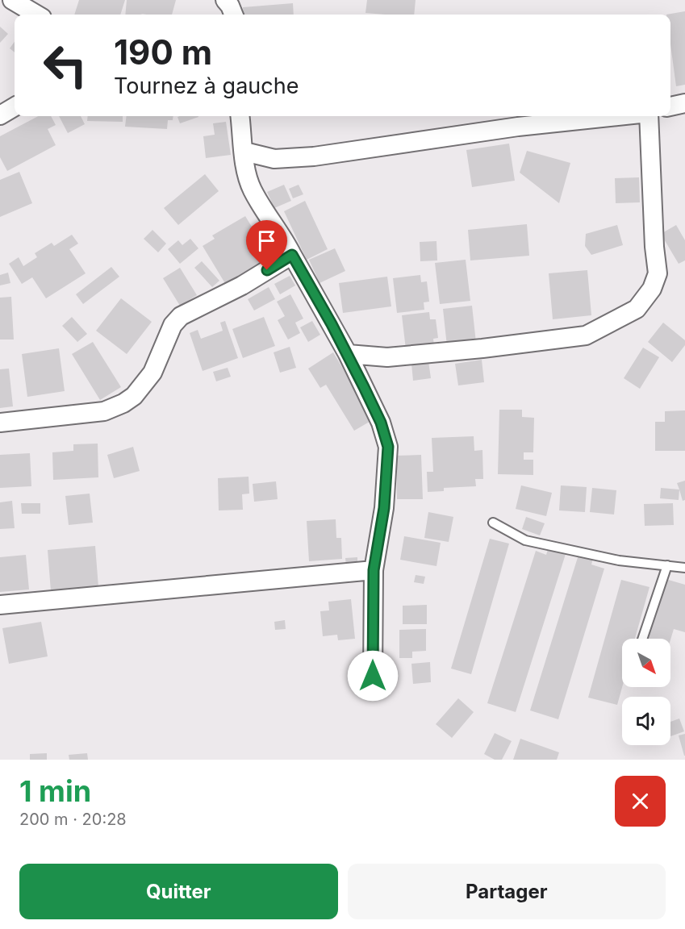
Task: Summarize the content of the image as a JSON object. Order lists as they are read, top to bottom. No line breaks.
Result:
{"north":"bottom right","page":{"turn":["190 m","Tournez à gauche"],"heading":["1 min","200 m · 20:28"],"buttons":["Quitter","Partager"]}}
